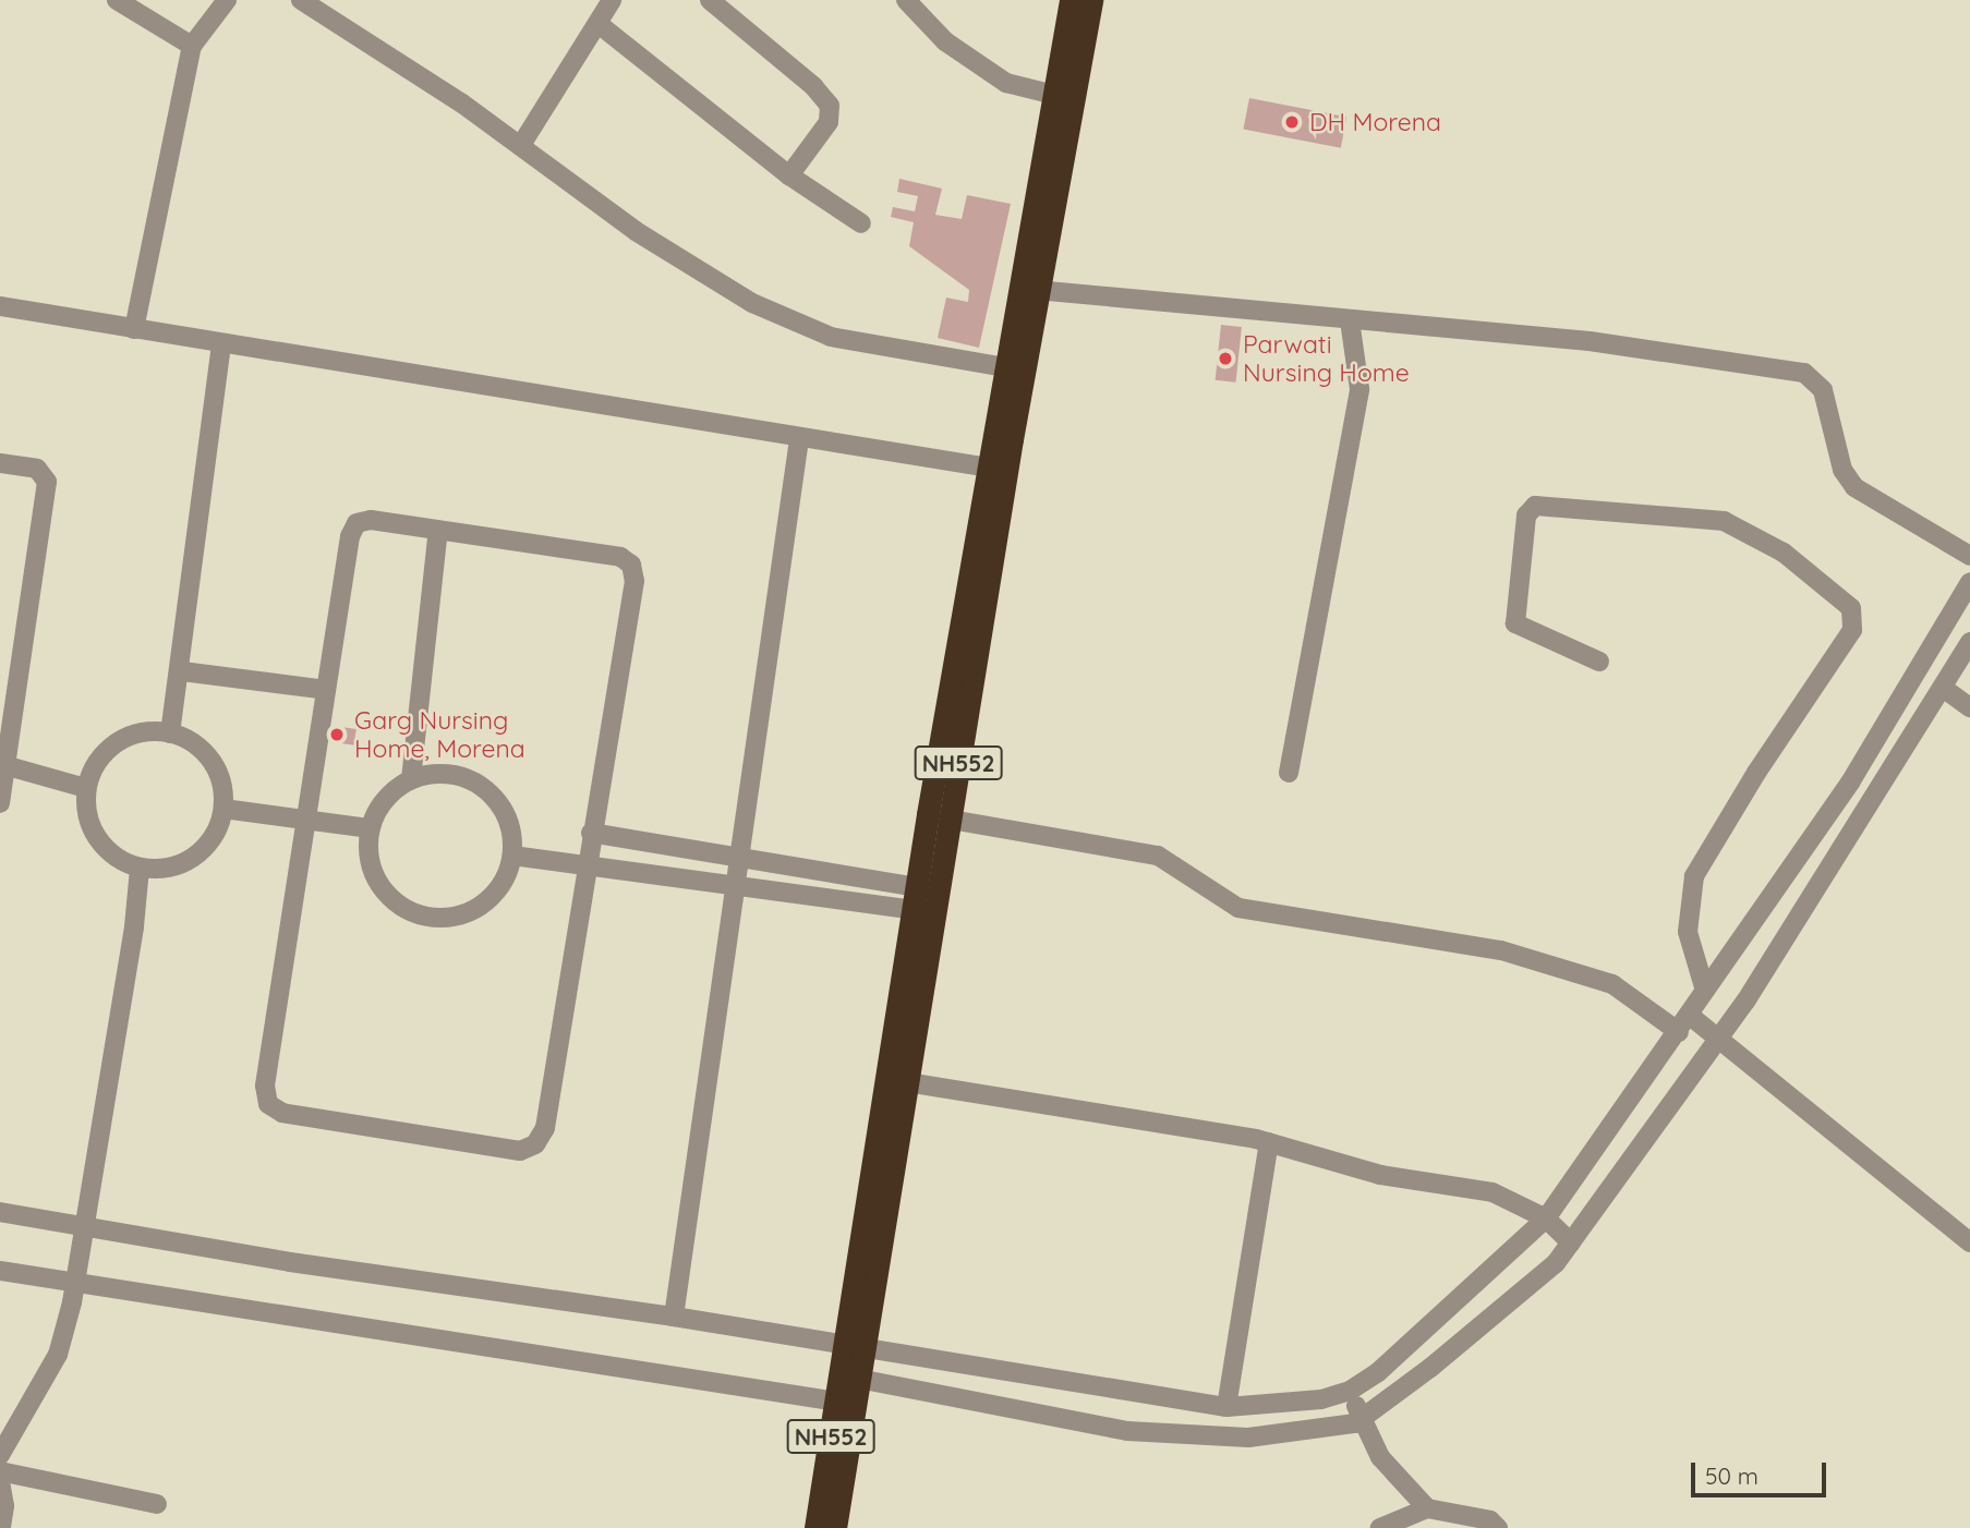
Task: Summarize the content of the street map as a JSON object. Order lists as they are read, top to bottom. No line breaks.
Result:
{"streets":{"highway":["NH552"]},"places":["DH Morena","Parwati Nursing Home","Garg Nursing Home, Morena"],"scale_bar":"50 m"}
